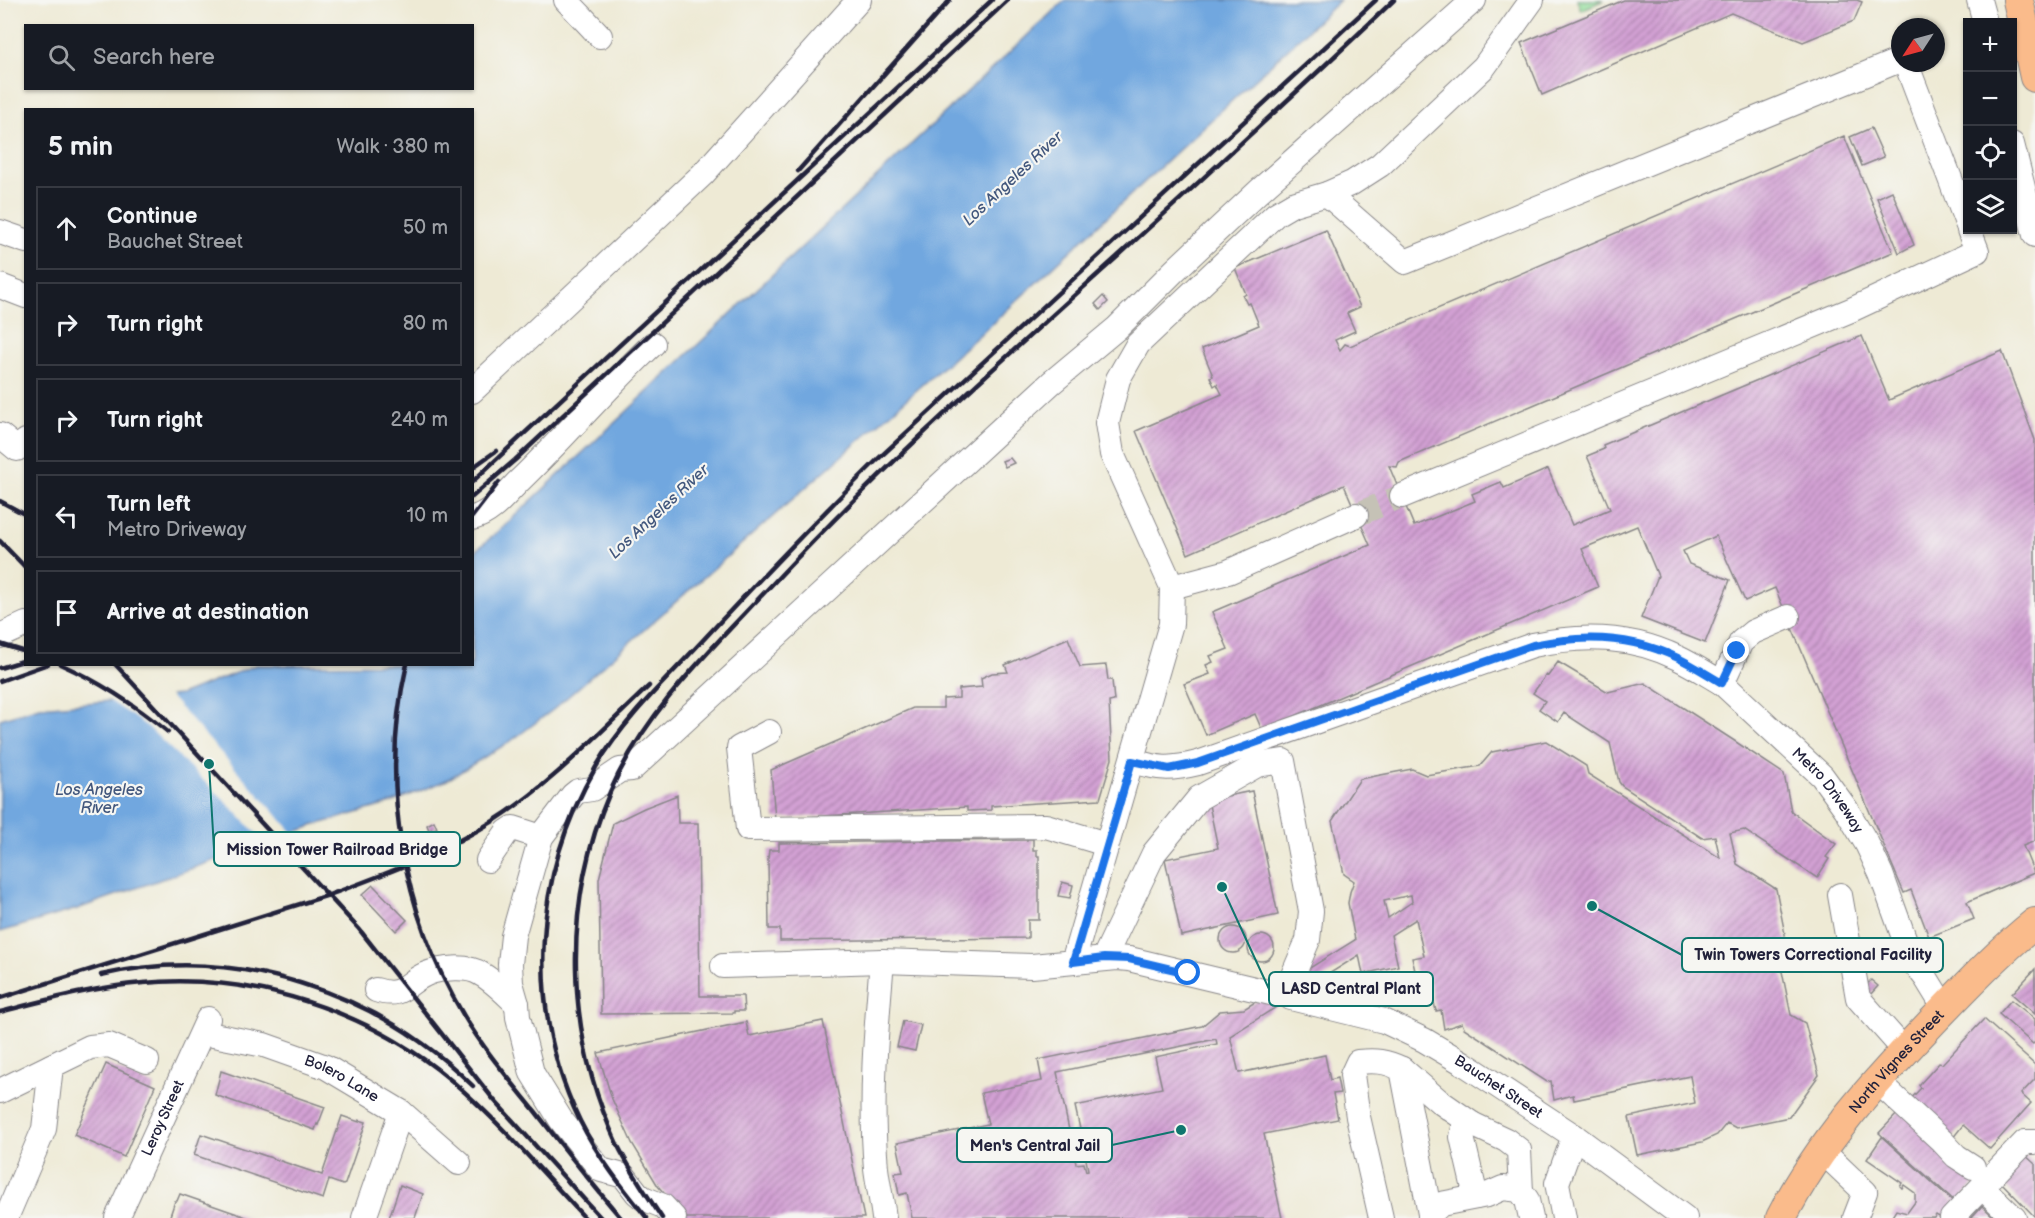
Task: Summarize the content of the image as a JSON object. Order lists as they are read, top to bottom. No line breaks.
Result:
{"streets":{"main road":["North Vignes Street"],"street":["Metro Driveway","Bolero Lane","Bauchet Street","Leroy Street"]},"crossings":[["Metro Driveway","North Vignes Street"],["Bolero Lane","Leroy Street"]],"water":["Los Angeles River"],"places":["Mission Tower Railroad Bridge","LASD Central Plant","Twin Towers Correctional Facility","Men's Central Jail"],"north":"bottom left","page":{"map_buttons":["+","−"],"search":"Search here","heading":["5 min","Walk · 380 m"],"list":[["Continue","Bauchet Street","50 m"],["Turn right","80 m"],["Turn right","240 m"],["Turn left","Metro Driveway","10 m"],"Arrive at destination"]}}
